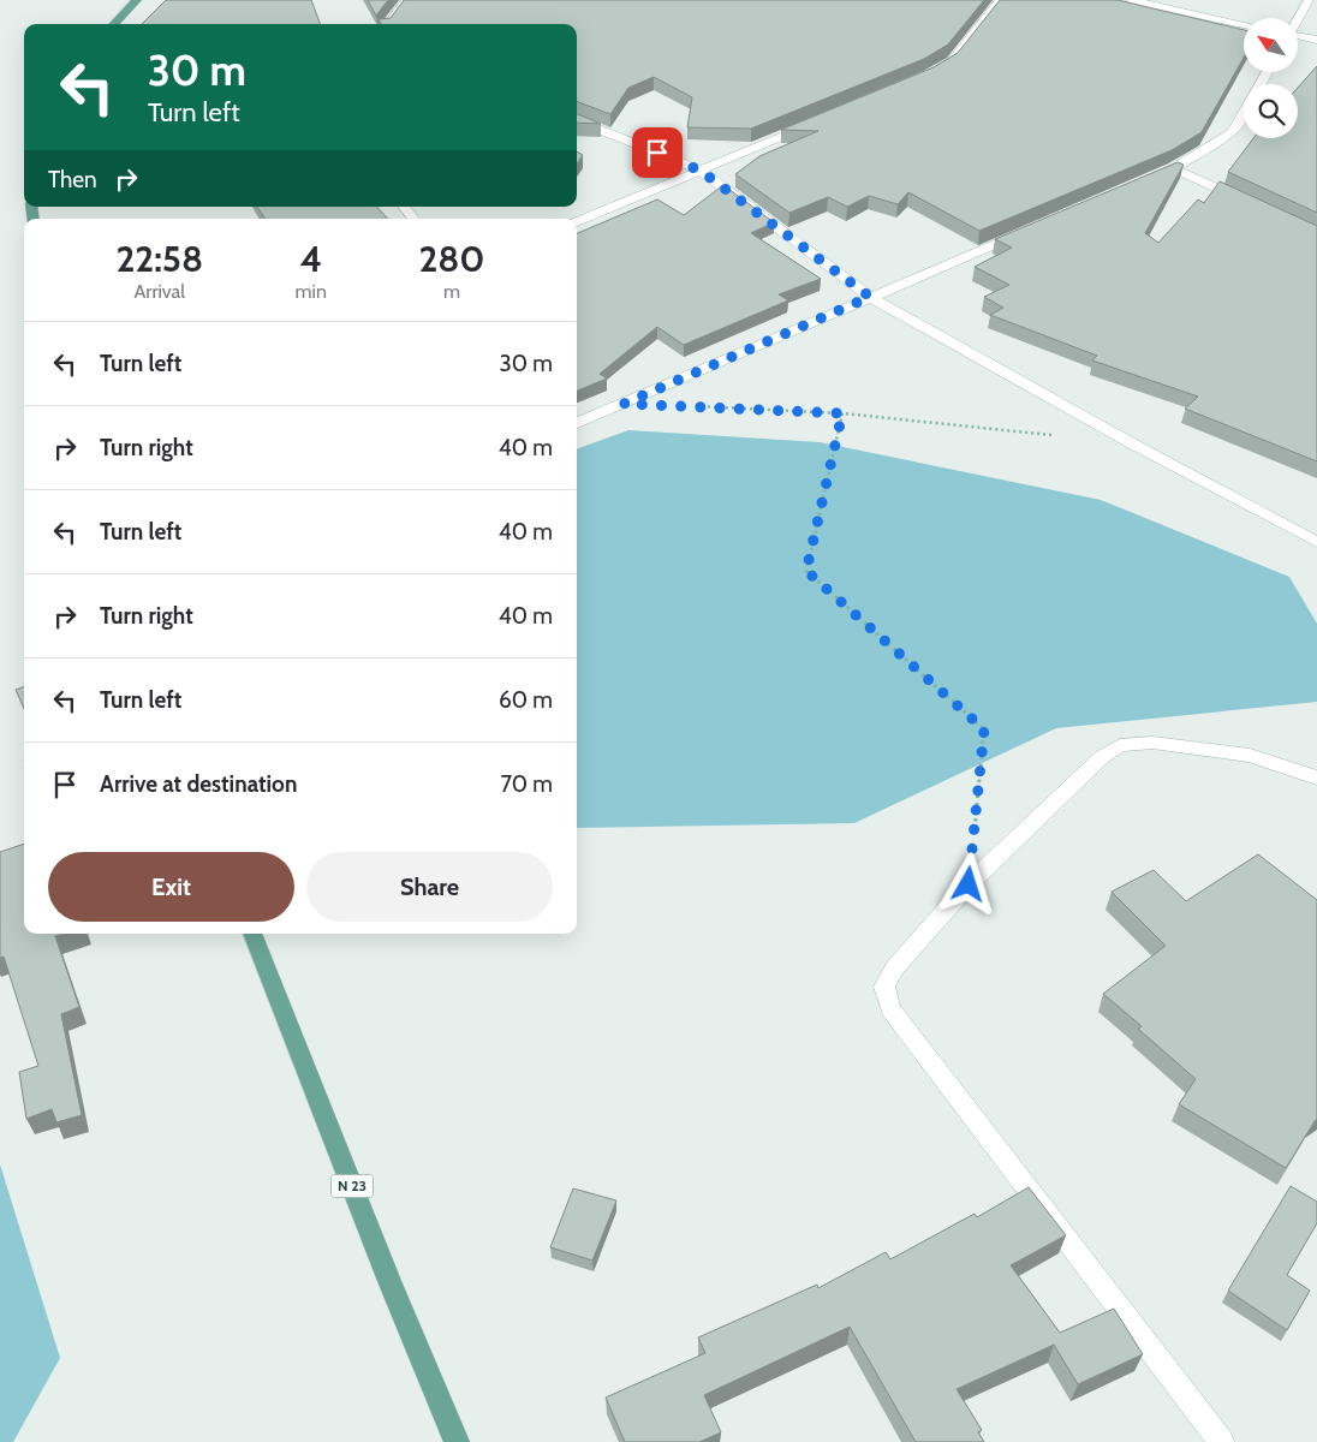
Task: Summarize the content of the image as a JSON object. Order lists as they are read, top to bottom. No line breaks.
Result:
{"streets":{"main road":["N 23"]},"north":"top left","page":{"turn":["30 m","Turn left"],"then":"Then","eta":["22:58","Arrival","4","min","280","m"],"list":[{"name":"Turn left","value":"30 m"},{"name":"Turn right","value":"40 m"},{"name":"Turn left","value":"40 m"},{"name":"Turn right","value":"40 m"},{"name":"Turn left","value":"60 m"},{"name":"Arrive at destination","value":"70 m"}],"buttons":["Exit","Share"]}}
